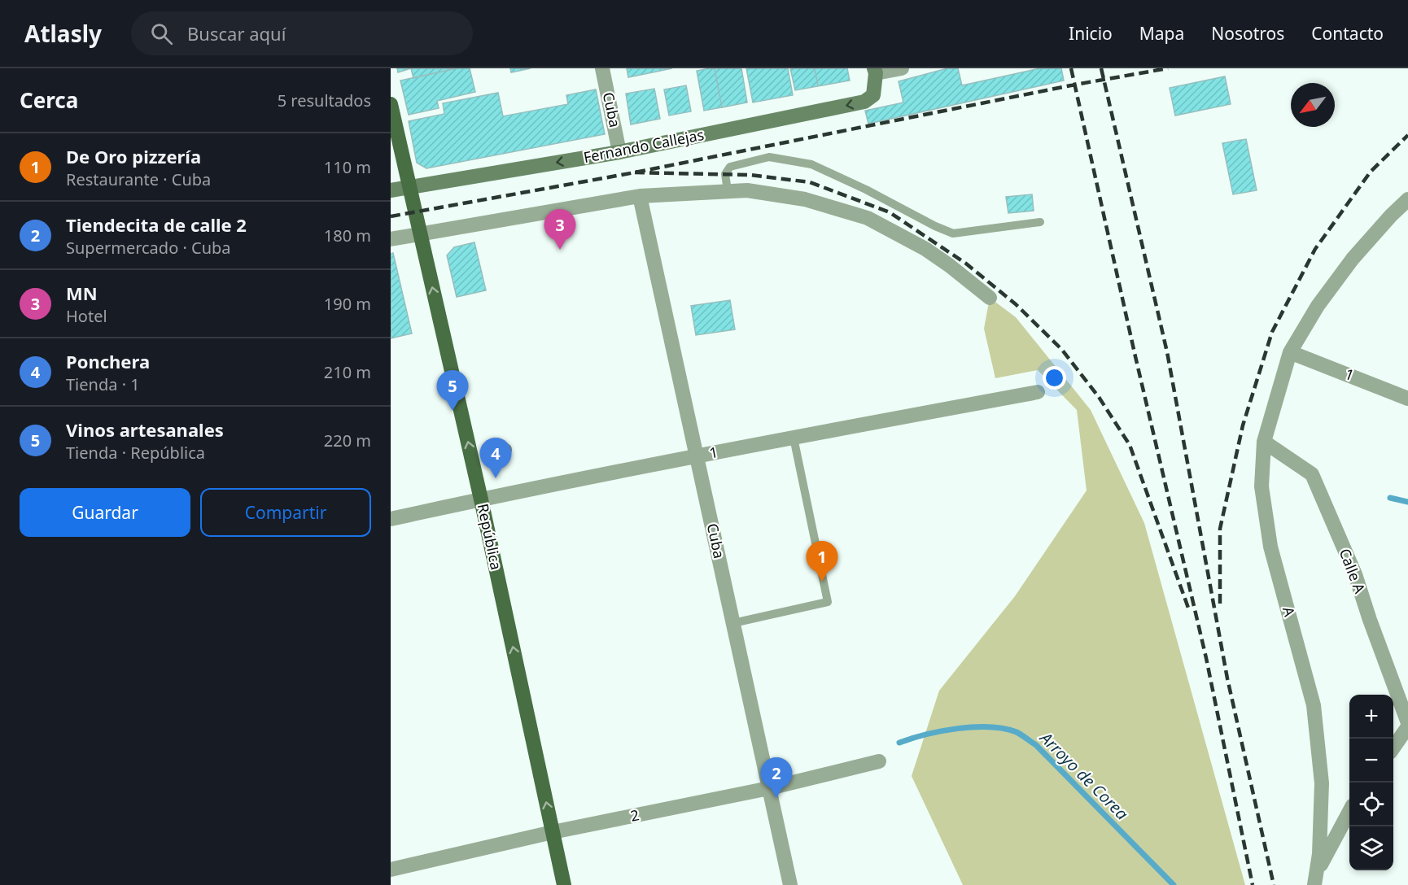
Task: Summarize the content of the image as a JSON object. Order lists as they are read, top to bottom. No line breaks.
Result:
{"streets":{"main road":["República"],"street":["Cuba","Fernando Callejas","1","Calle A","A","2"]},"crossings":[["Cuba","Fernando Callejas"],["Cuba","1"],["Cuba","2"],["Fernando Callejas","República"],["1","República"],["1","A"],["República","2"],["Calle A","A"]],"one_way":["República"],"water":["Arroyo de Corea"],"north":"bottom left","page":{"header":"Atlasly","search":"Buscar aquí","nav":["Inicio","Mapa","Nosotros","Contacto"],"heading":["Cerca","5 resultados"],"list":[{"mark":"1","name":"De Oro pizzería","note":"Restaurante · Cuba","value":"110 m"},{"mark":"2","name":"Tiendecita de calle 2","note":"Supermercado · Cuba","value":"180 m"},{"mark":"3","name":"MN","note":"Hotel","value":"190 m"},{"mark":"4","name":"Ponchera","note":"Tienda · 1","value":"210 m"},{"mark":"5","name":"Vinos artesanales","note":"Tienda · República","value":"220 m"}],"pins":["3","5","4","1","2"],"buttons":["Guardar","Compartir"],"map_buttons":["+","−"]}}
